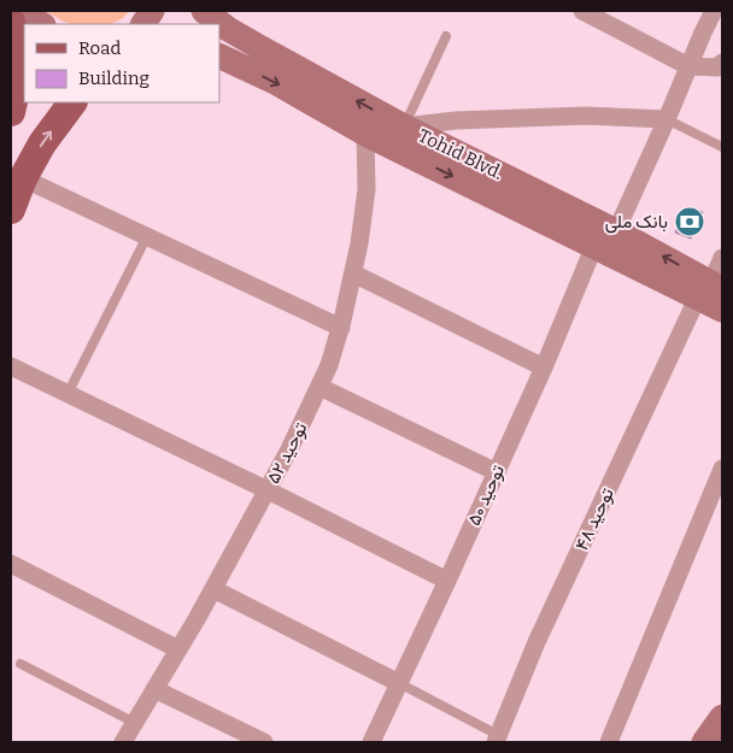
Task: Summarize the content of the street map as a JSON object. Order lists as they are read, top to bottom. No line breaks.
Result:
{"streets":{"main road":["Tohid Blvd."],"street":["توحید ۵۲","توحید ۵۰","توحید ۴۸"]},"crossings":[["Tohid Blvd.","توحید ۵۲"],["Tohid Blvd.","توحید ۵۰"],["Tohid Blvd.","توحید ۴۸"]],"places":{"bank":["بانک ملی"]},"legend":["Road","Building"]}
